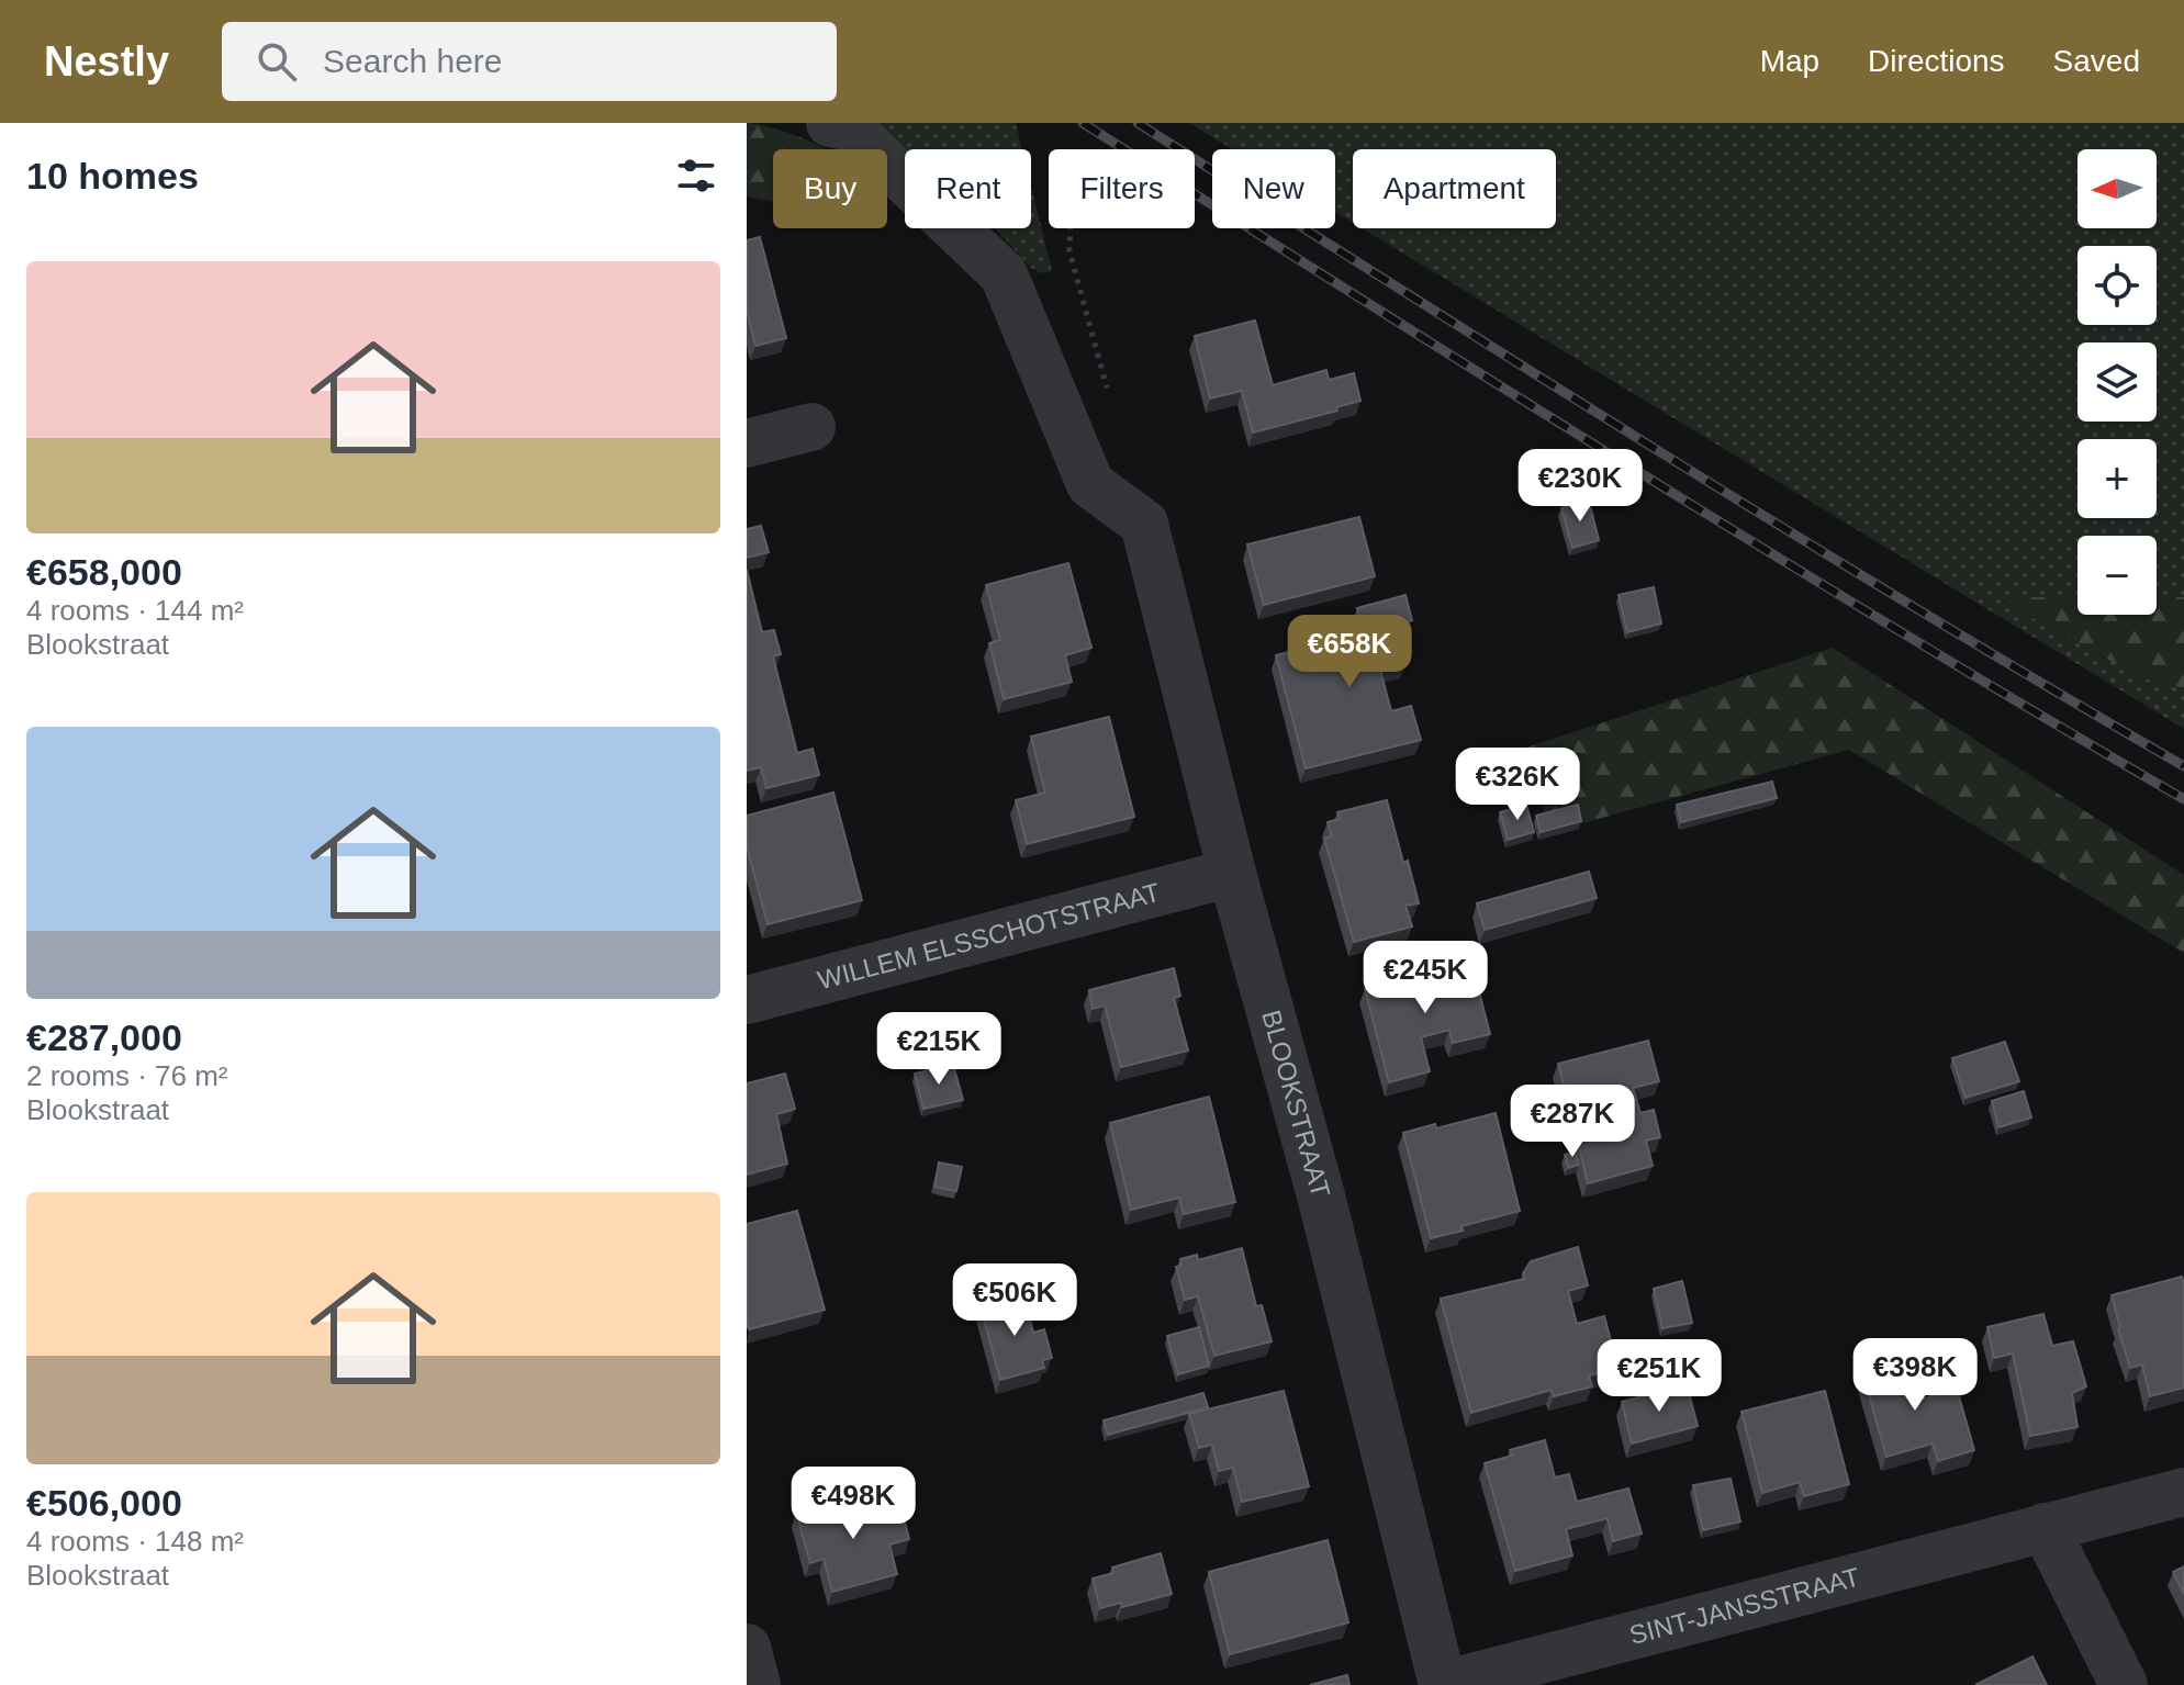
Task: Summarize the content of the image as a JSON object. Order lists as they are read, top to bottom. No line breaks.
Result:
{"streets":{"street":["WILLEM ELSSCHOTSTRAAT","BLOOKSTRAAT","SINT-JANSSTRAAT"]},"crossings":[["WILLEM ELSSCHOTSTRAAT","BLOOKSTRAAT"],["BLOOKSTRAAT","SINT-JANSSTRAAT"]],"north":"left","page":{"header":"Nestly","search":"Search here","nav":["Map","Directions","Saved"],"heading":"10 homes","map_buttons":["+","−"],"chip":["Buy","Rent","Filters","New","Apartment"],"list":[{"name":"€658,000","note":"4 rooms · 144 m² · Blookstraat"},{"name":"€287,000","note":"2 rooms · 76 m² · Blookstraat"},{"name":"€506,000","note":"4 rooms · 148 m² · Blookstraat"}],"price":["€230K","€658K","€326K","€245K","€215K","€287K","€506K","€398K","€251K","€498K"]}}
